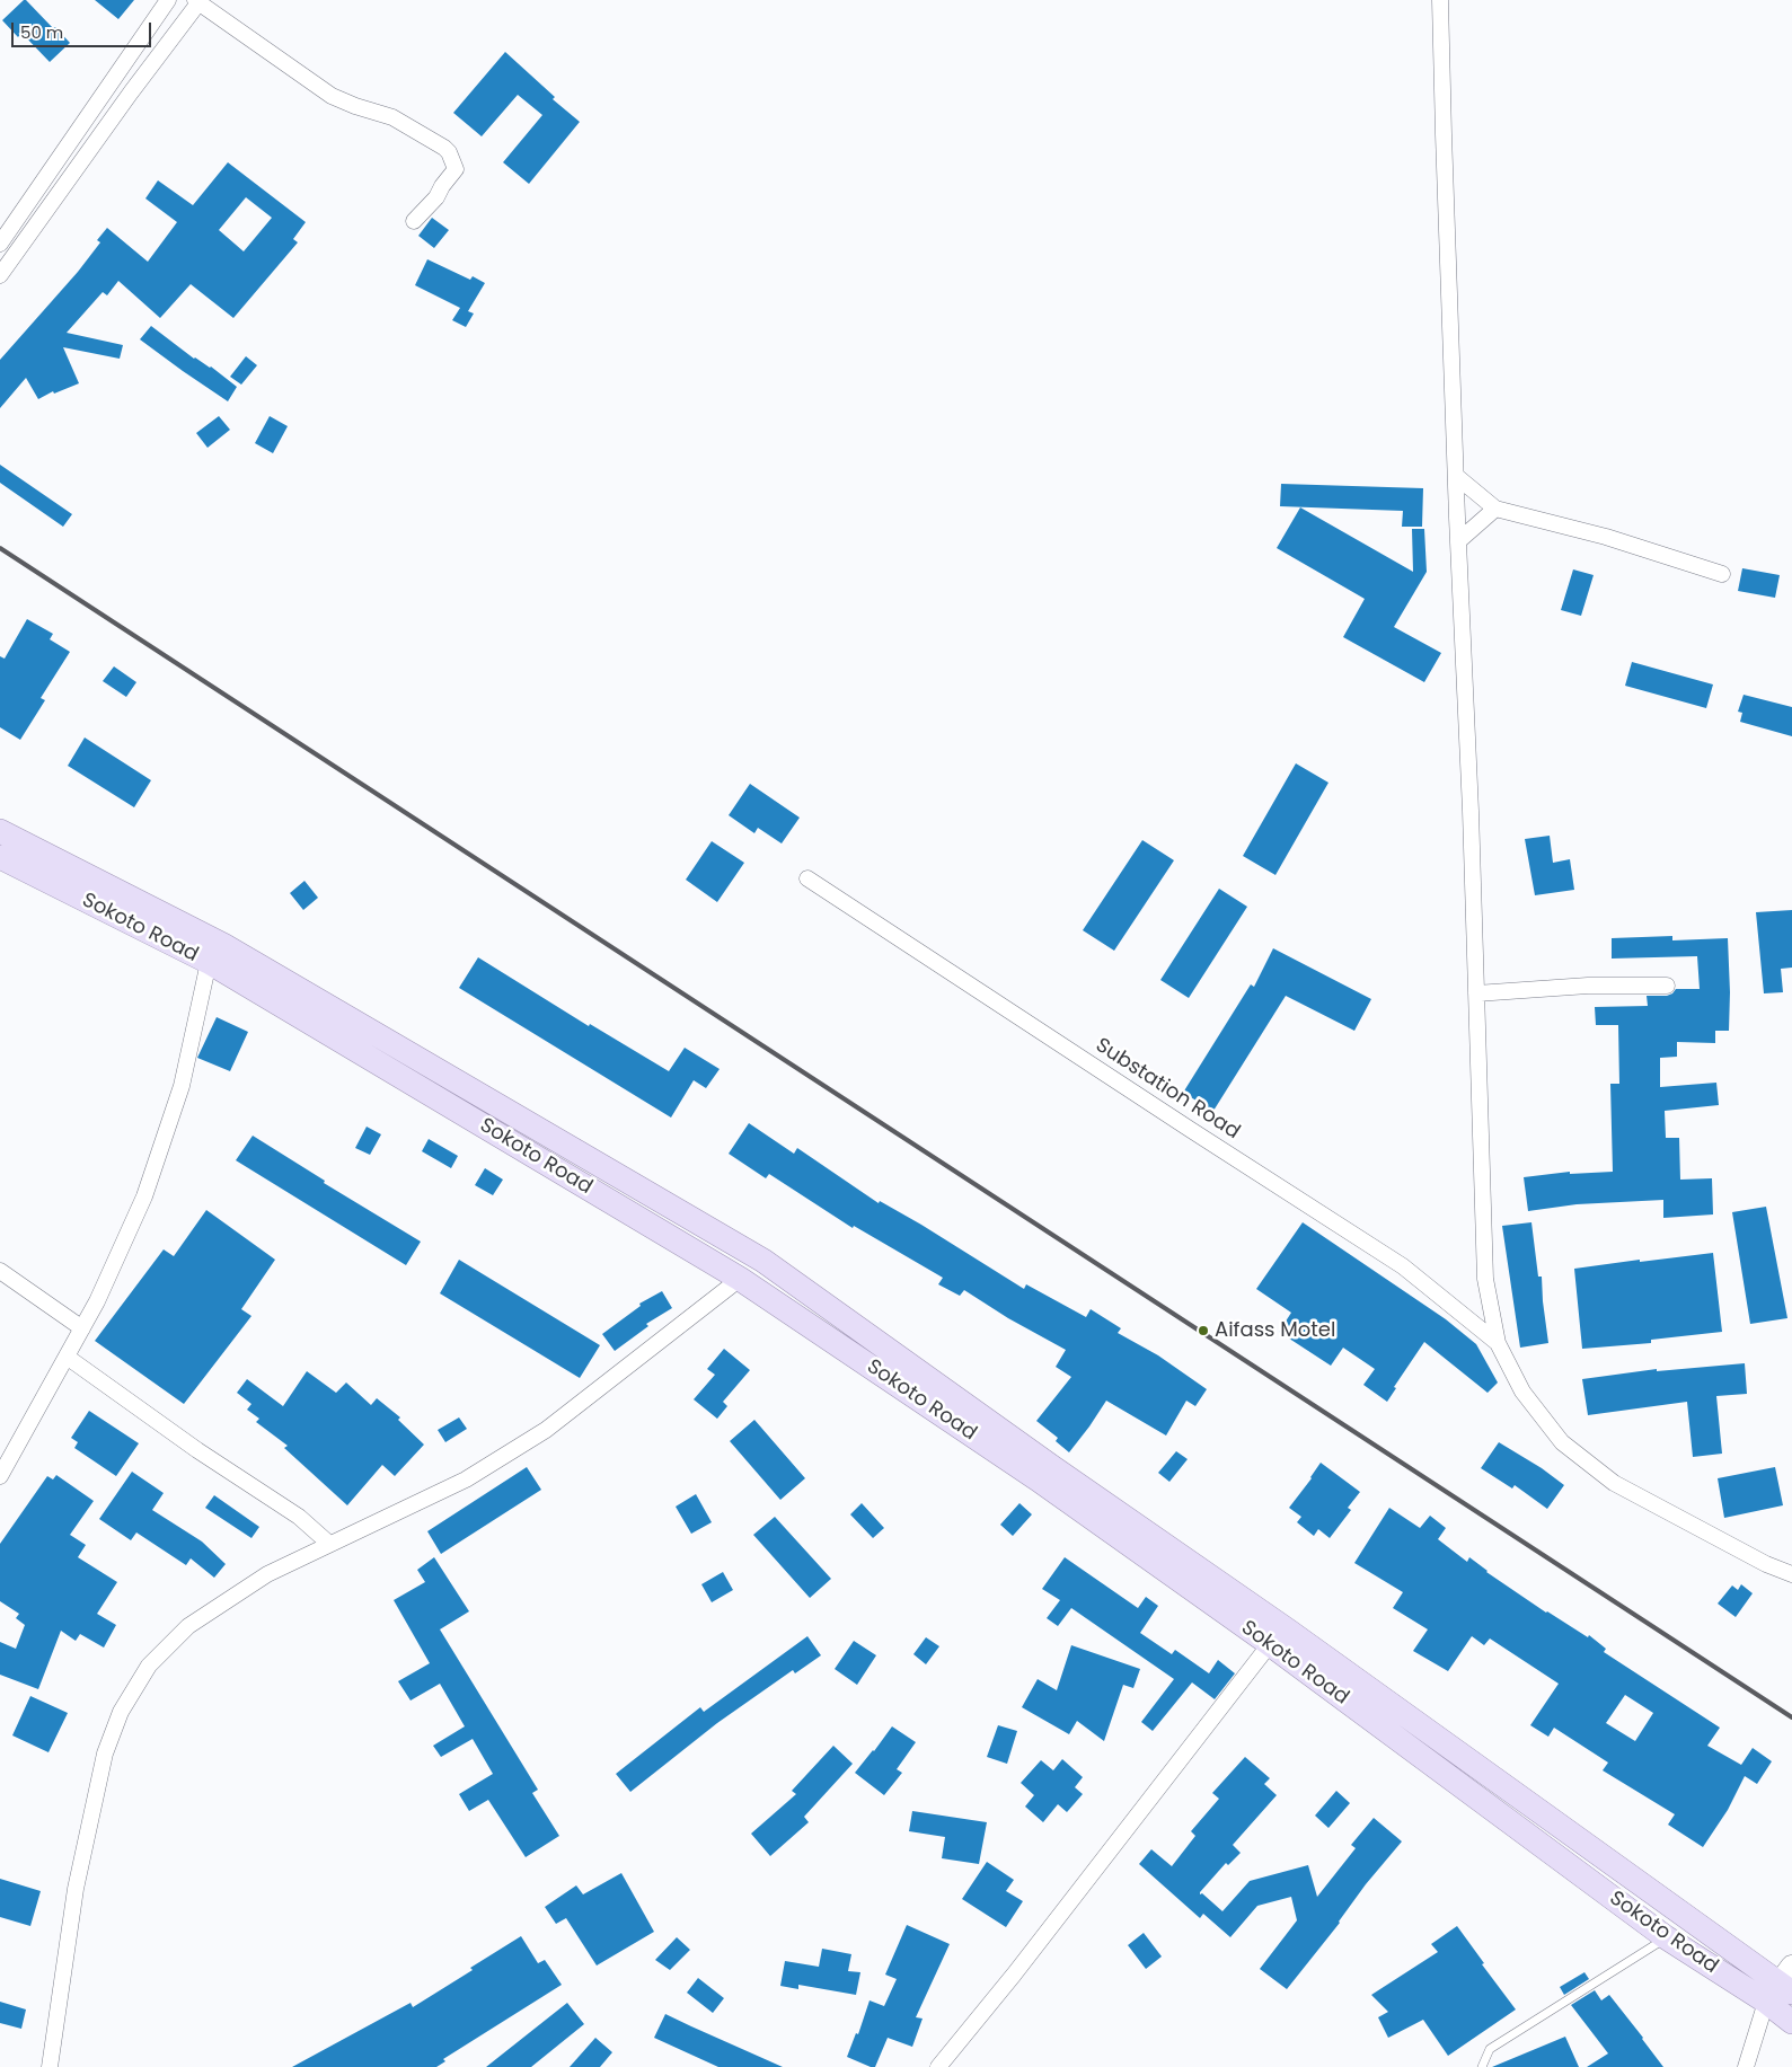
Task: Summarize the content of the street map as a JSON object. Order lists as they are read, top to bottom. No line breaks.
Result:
{"streets":{"main road":["Sokoto Road"],"street":["Substation Road"]},"places":["Aifass Motel"],"scale_bar":"50 m"}
